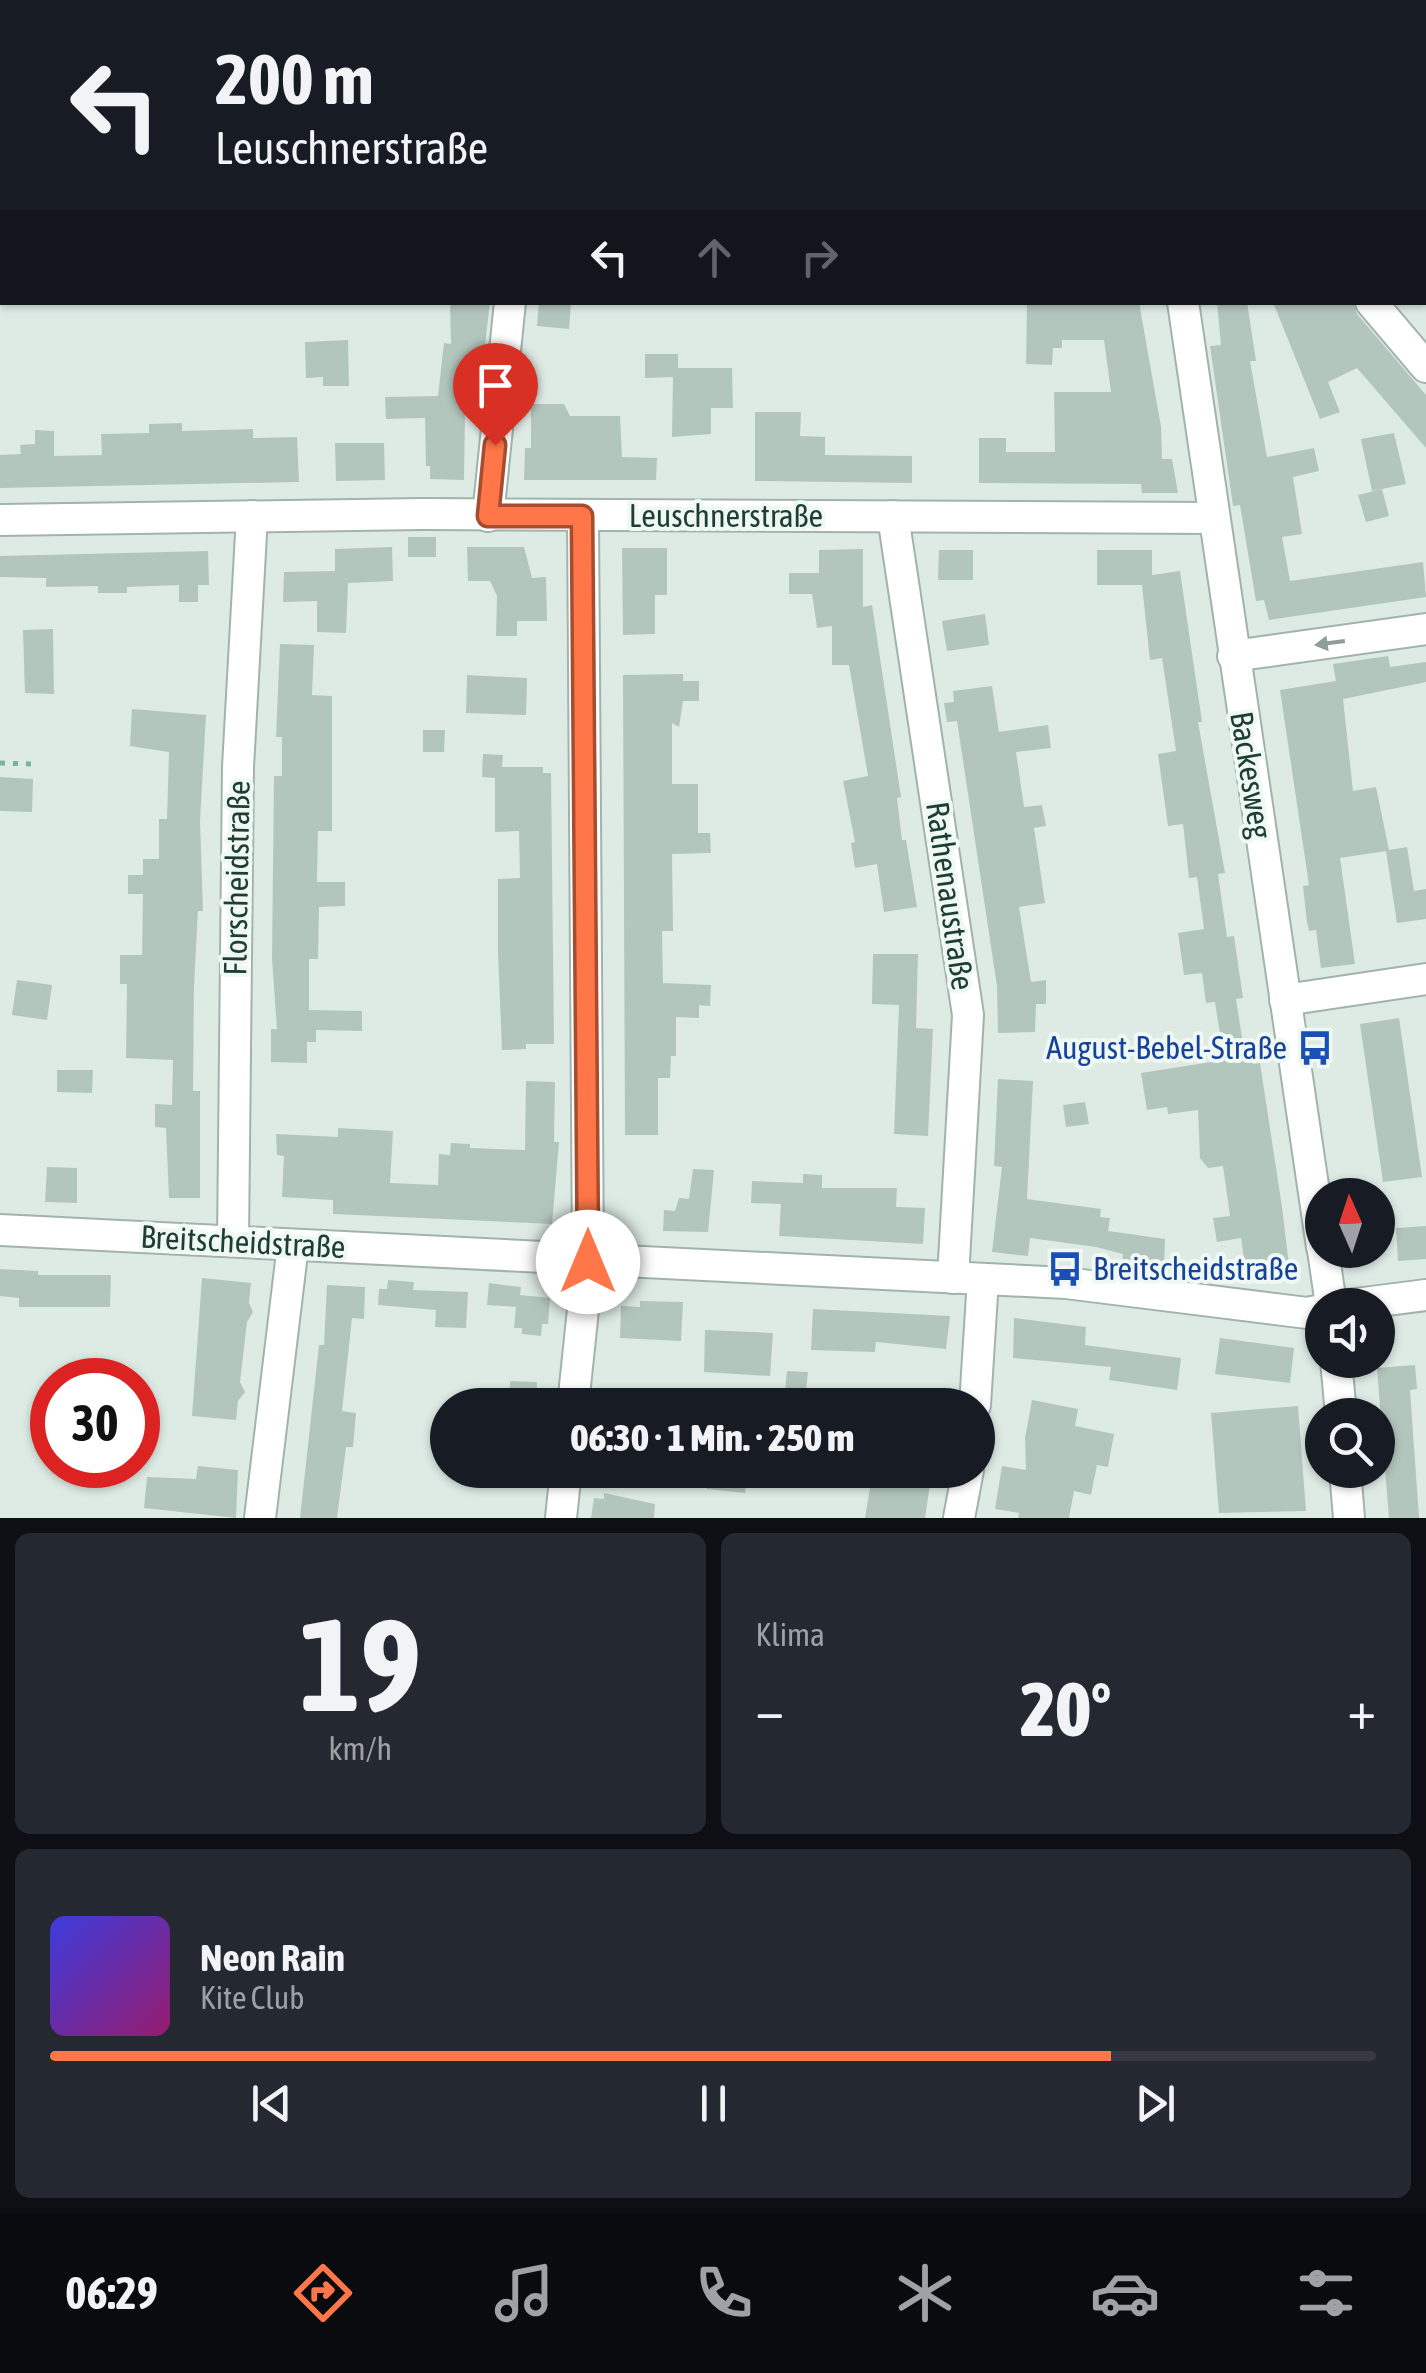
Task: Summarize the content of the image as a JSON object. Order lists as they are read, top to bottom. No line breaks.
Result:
{"streets":{"street":["Leuschnerstraße","Backesweg","Florscheidstraße","Rathenaustraße","Breitscheidstraße"]},"crossings":[["Leuschnerstraße","Backesweg"],["Leuschnerstraße","Florscheidstraße"],["Leuschnerstraße","Rathenaustraße"],["Florscheidstraße","Breitscheidstraße"],["Rathenaustraße","Breitscheidstraße"]],"places":{"bus stop":["August-Bebel-Straße","Breitscheidstraße"]},"north":"top","page":{"turn":["200 m","Leuschnerstraße"],"limit":"30","trip":"06:30 · 1 Min. · 250 m","tile":[["19","km/h"],"Klima"],"heat":["−","20°","+"],"song":["Neon Rain","Kite Club"],"tabs":"06:29"}}
